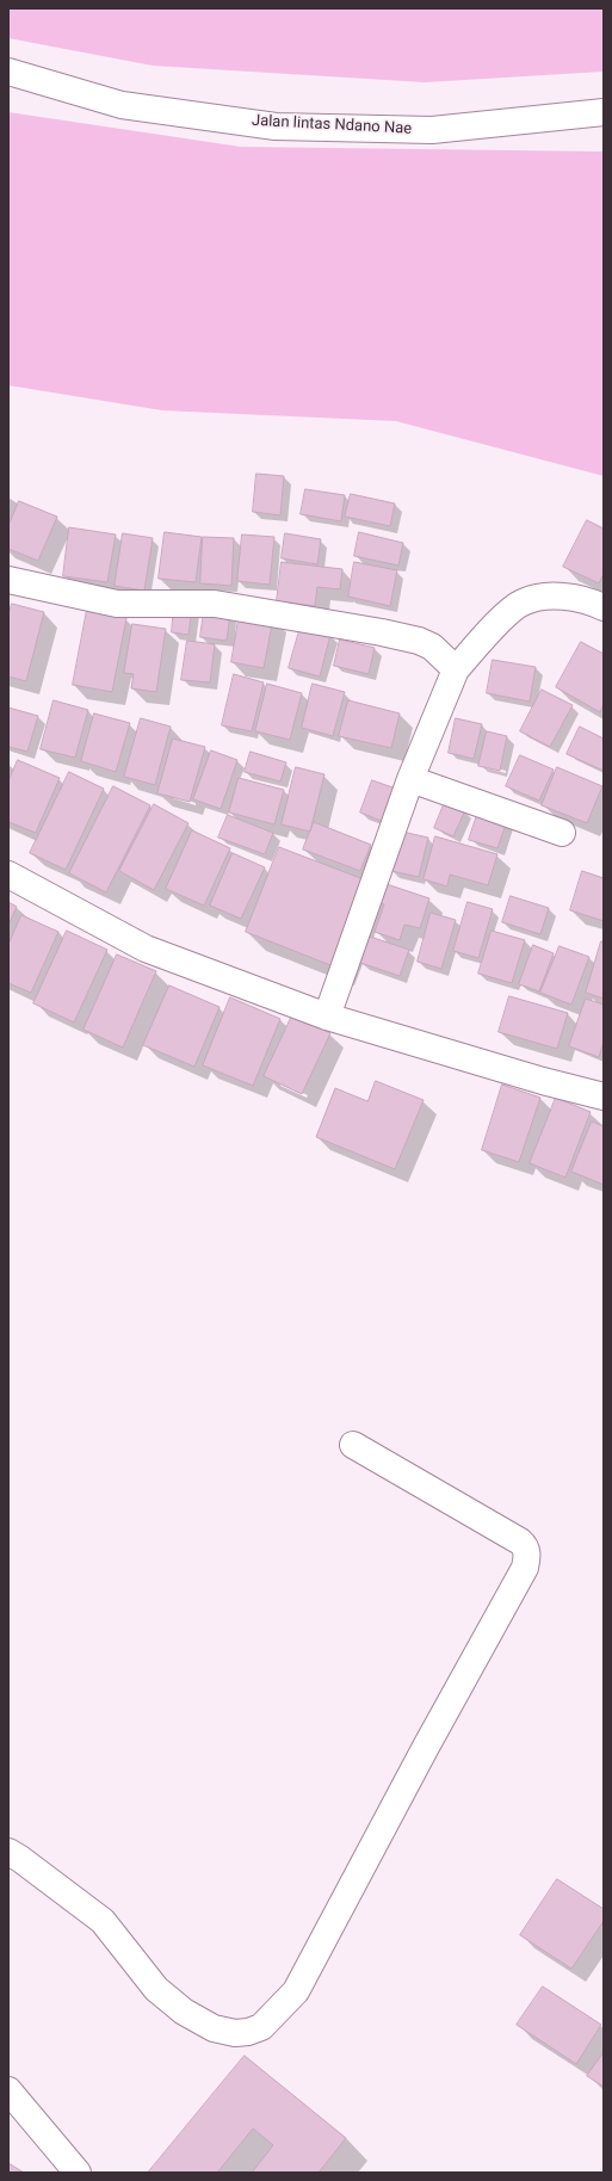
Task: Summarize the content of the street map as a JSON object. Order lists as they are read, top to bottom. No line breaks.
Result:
{"streets":{"street":["Jalan lintas Ndano Nae"]}}
